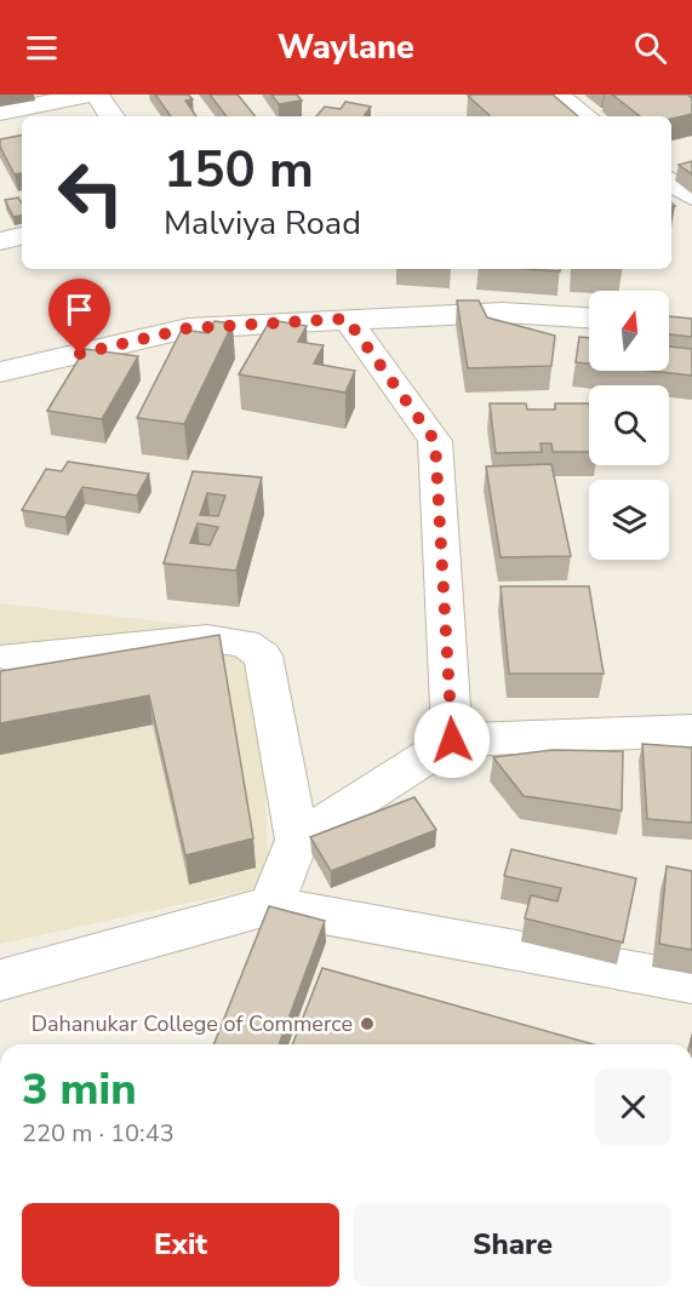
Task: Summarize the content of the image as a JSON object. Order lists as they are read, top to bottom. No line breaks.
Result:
{"places":["Dahanukar College of Commerce"],"north":"top","page":{"header":"Waylane","turn":["150 m","Malviya Road"],"heading":["3 min","220 m · 10:43"],"buttons":["Exit","Share"]}}
